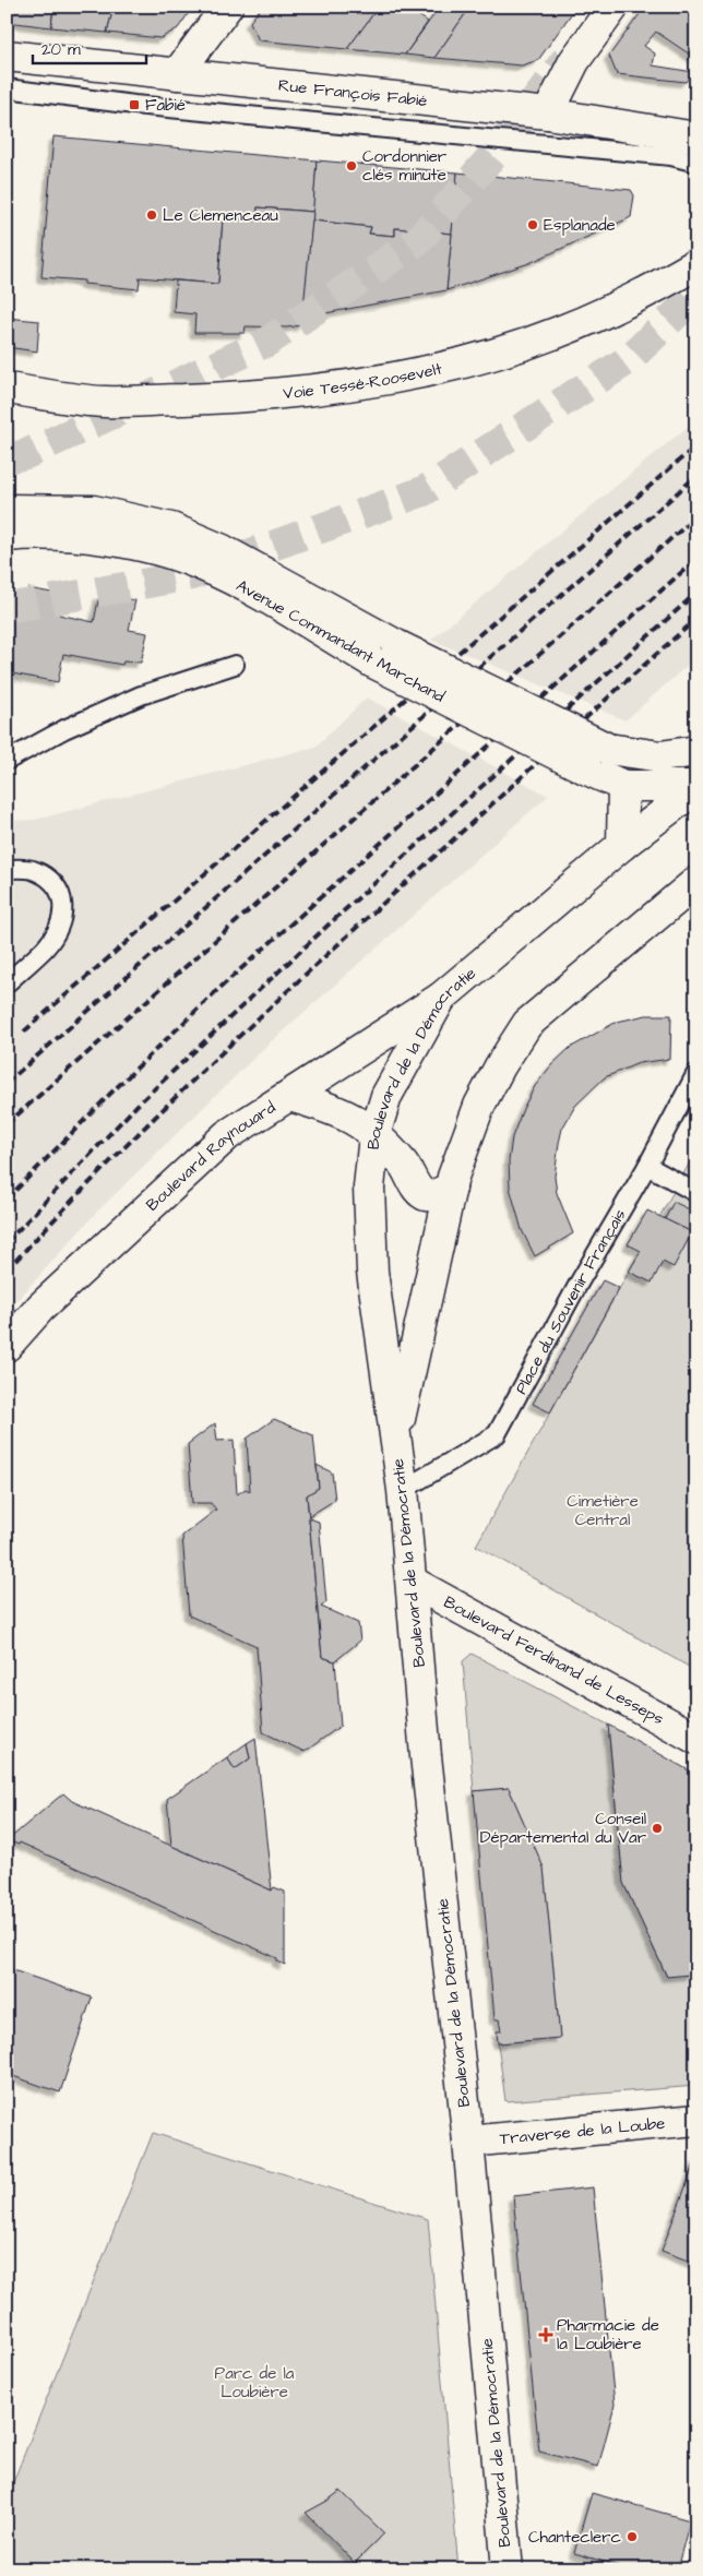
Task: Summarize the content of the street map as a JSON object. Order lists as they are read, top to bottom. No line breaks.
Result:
{"streets":{"main road":["Rue François Fabié","Voie Tessé-Roosevelt","Avenue Commandant Marchand","Boulevard de la Démocratie","Boulevard Raynouard","Boulevard Ferdinand de Lesseps","Traverse de la Loube"],"lane":["Place du Souvenir Français"]},"crossings":[["Avenue Commandant Marchand","Boulevard de la Démocratie"],["Boulevard de la Démocratie","Boulevard Raynouard"],["Boulevard de la Démocratie","Place du Souvenir Français"],["Boulevard de la Démocratie","Boulevard Ferdinand de Lesseps"],["Boulevard de la Démocratie","Traverse de la Loube"]],"parks":["Cimetière Central","Parc de la Loubière"],"places":{"transit":["Fabié"],"other":["Cordonnier clés minute","Le Clemenceau","Esplanade","Conseil Départemental du Var","Chanteclerc"],"health":["Pharmacie de la Loubière"]},"scale_bar":"20 m"}
